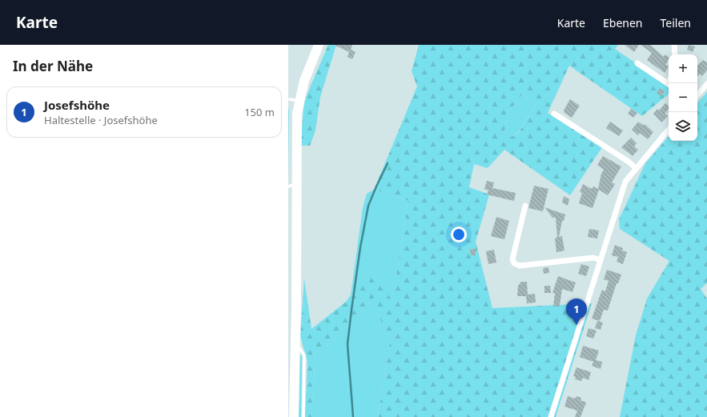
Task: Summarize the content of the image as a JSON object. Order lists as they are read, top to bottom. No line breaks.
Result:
{"page":{"header":"Karte","nav":["Karte","Ebenen","Teilen"],"heading":"In der Nähe","map_buttons":["+","−"],"list":[{"mark":"1","name":"Josefshöhe","note":"Haltestelle · Josefshöhe","value":"150 m"}],"pins":"1"}}
